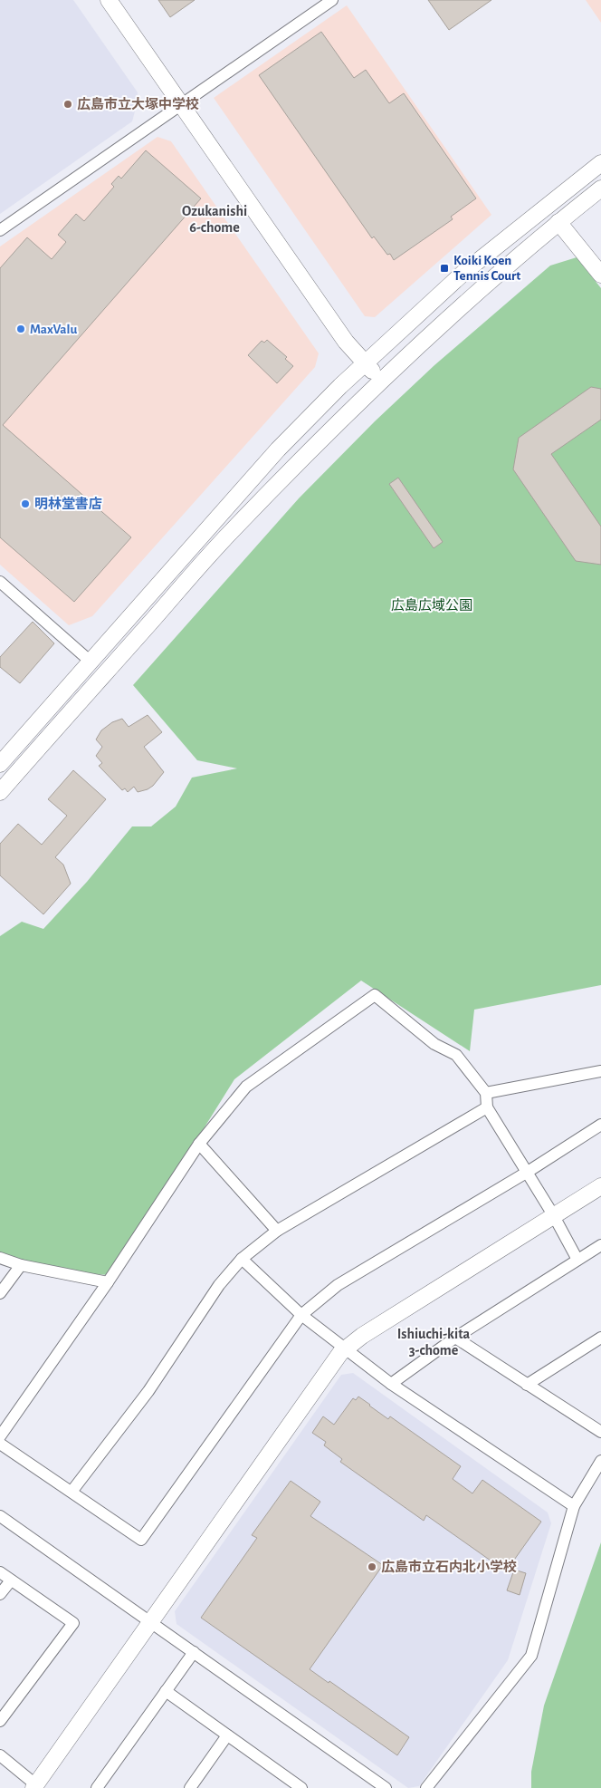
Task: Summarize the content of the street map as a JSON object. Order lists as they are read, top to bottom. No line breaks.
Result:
{"districts":["Ozukanishi 6-chome","Ishiuchi-kita 3-chome"],"parks":["広島広域公園"],"places":{"other":["広島市立大塚中学校","MaxValu","明林堂書店","広島市立石内北小学校"],"transit":["Koiki Koen Tennis Court"]}}
